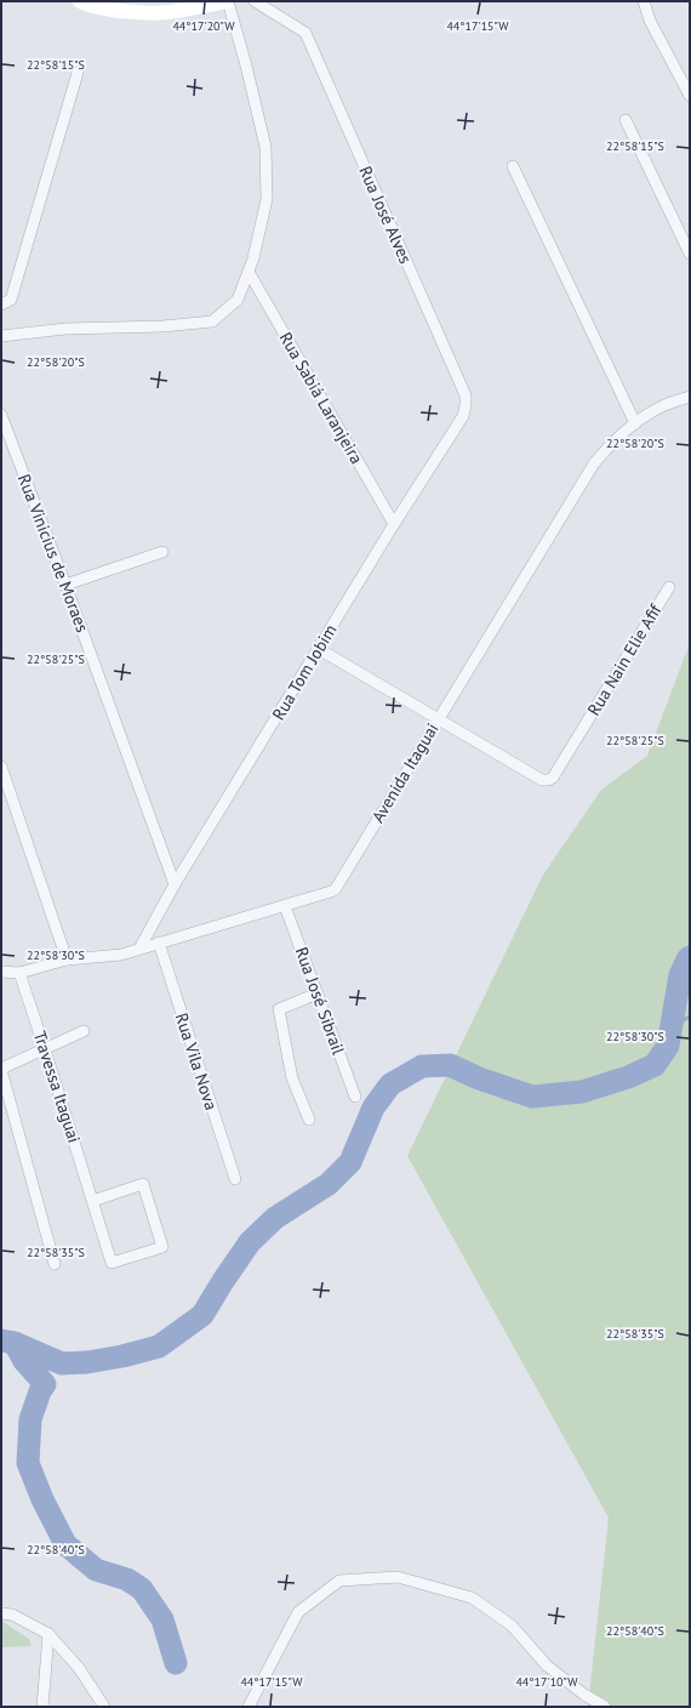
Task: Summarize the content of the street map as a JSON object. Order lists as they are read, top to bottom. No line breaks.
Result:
{"streets":{"street":["Rua José Alves","Rua Sabiá Laranjeira","Rua Vinicius de Moraes","Rua Nain Elie Afif","Rua Tom Jobim","Avenida Itaguai","Rua José Sibrail","Rua Vila Nova","Travessa Itaguai"]},"crossings":[["Rua José Alves","Rua Tom Jobim"],["Rua Sabiá Laranjeira","Rua Tom Jobim"],["Rua Vinicius de Moraes","Rua Tom Jobim"],["Rua Nain Elie Afif","Avenida Itaguai"],["Rua Tom Jobim","Avenida Itaguai"],["Avenida Itaguai","Rua José Sibrail"],["Avenida Itaguai","Rua Vila Nova"],["Avenida Itaguai","Travessa Itaguai"]],"coordinates":["44°17'20\"W","44°17'15\"W","22°58'15\"S","22°58'20\"S","22°58'25\"S","22°58'30\"S","22°58'35\"S","22°58'40\"S","44°17'10\"W"]}
